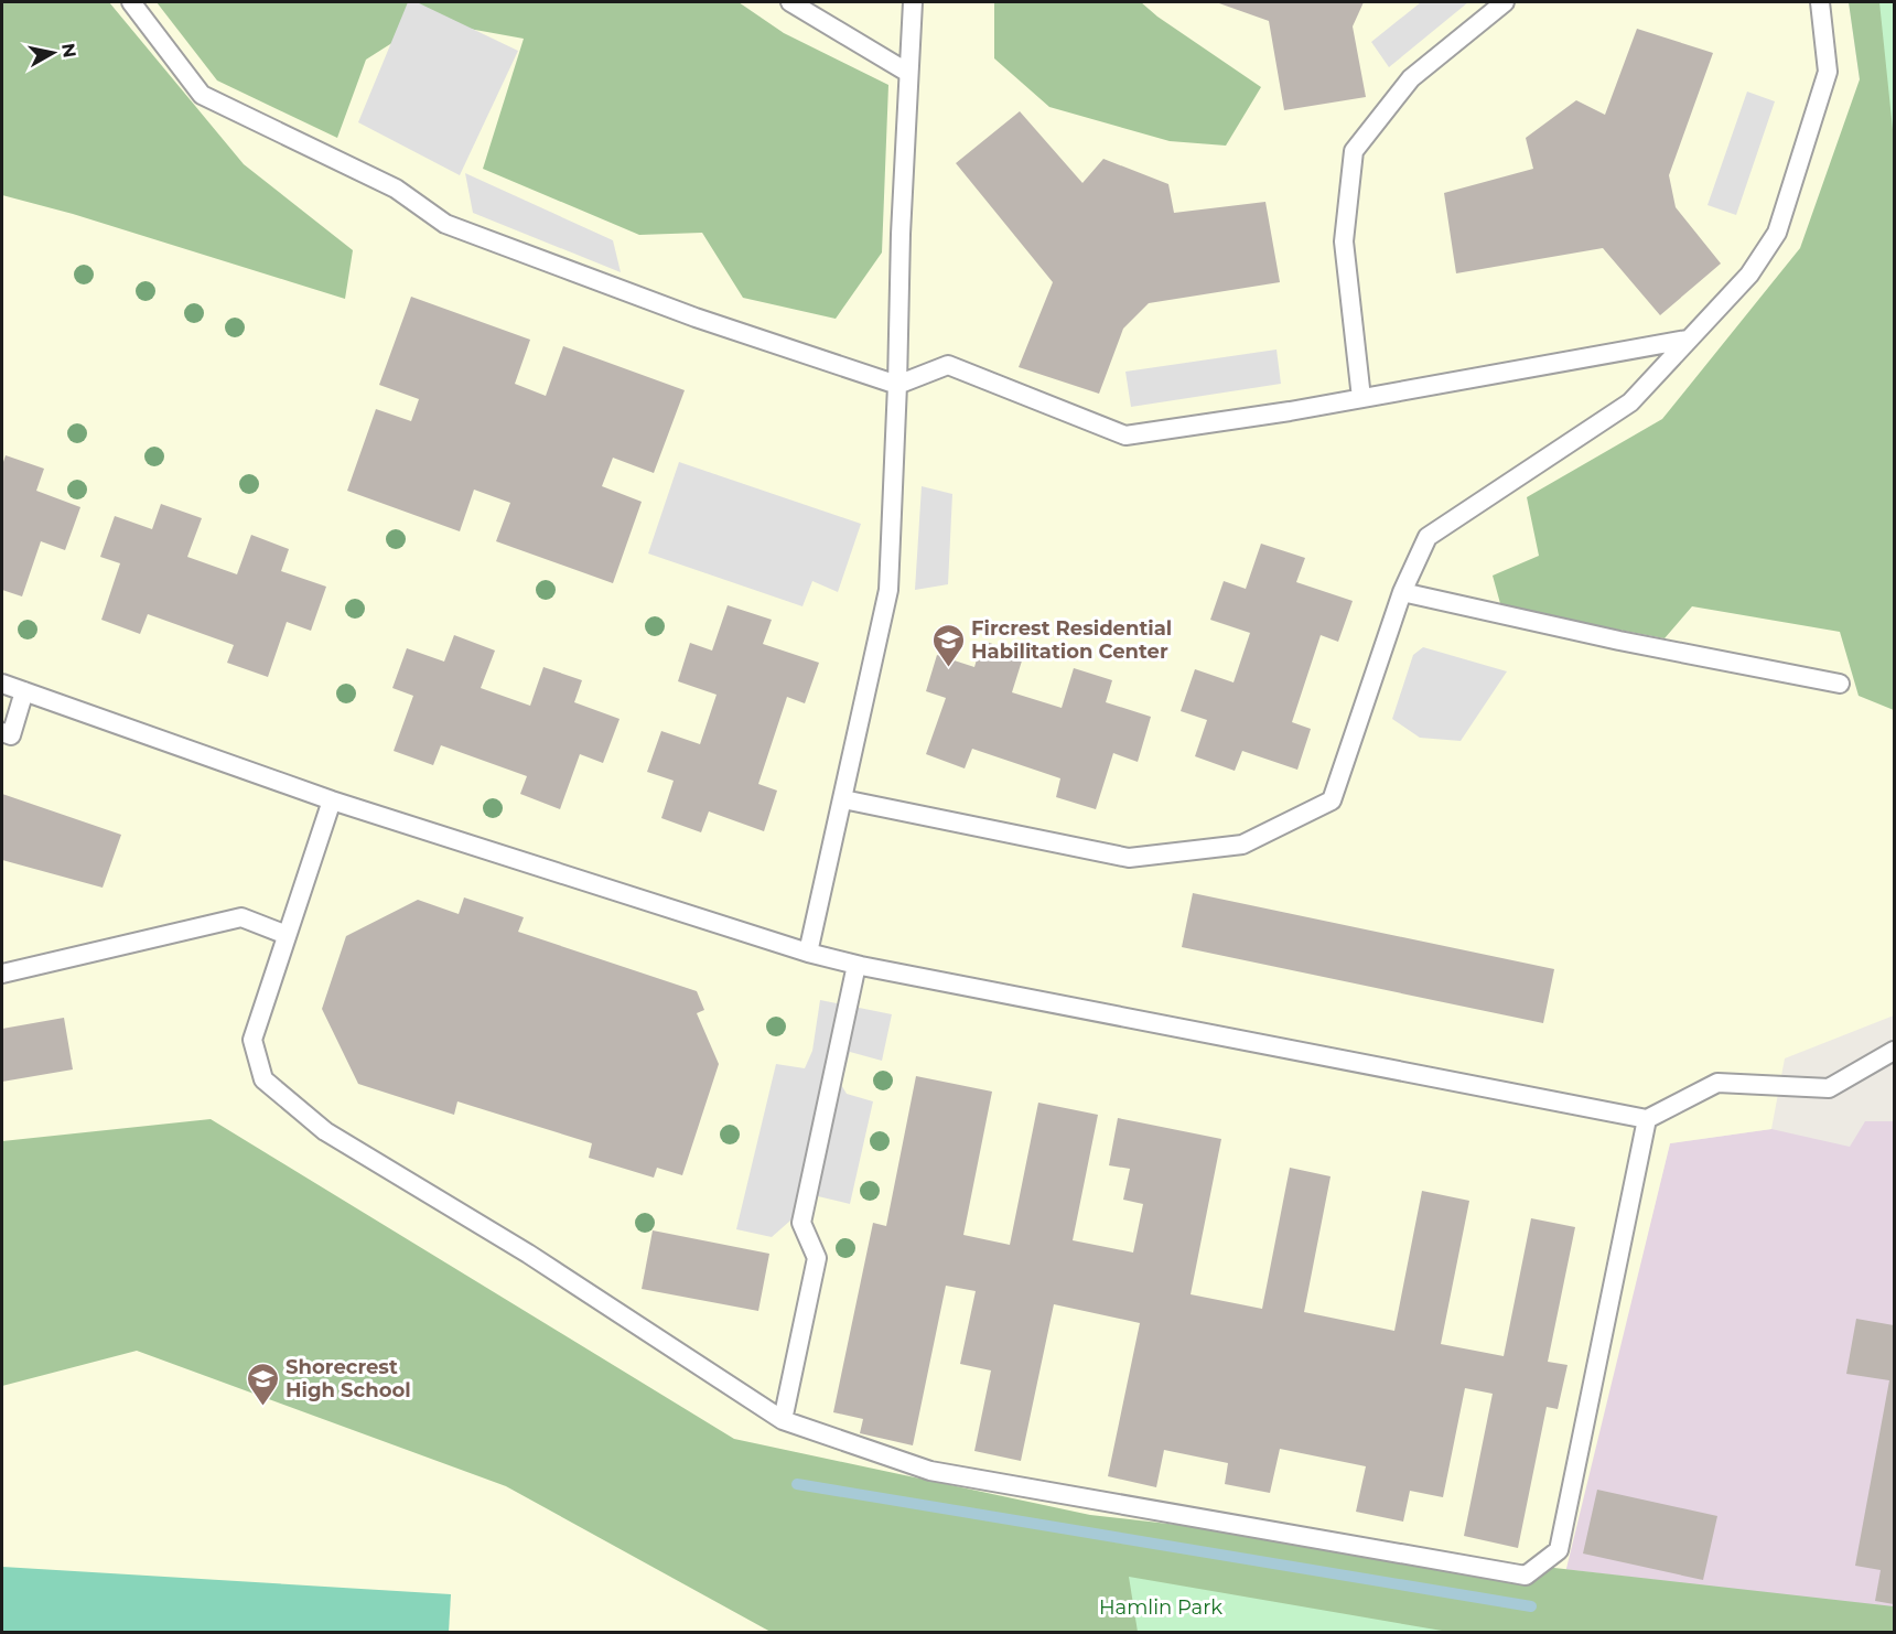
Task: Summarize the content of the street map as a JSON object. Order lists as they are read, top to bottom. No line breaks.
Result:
{"parks":["Hamlin Park"],"places":{"school or university":["Fircrest Residential Habilitation Center","Shorecrest High School"]},"north":"right"}
